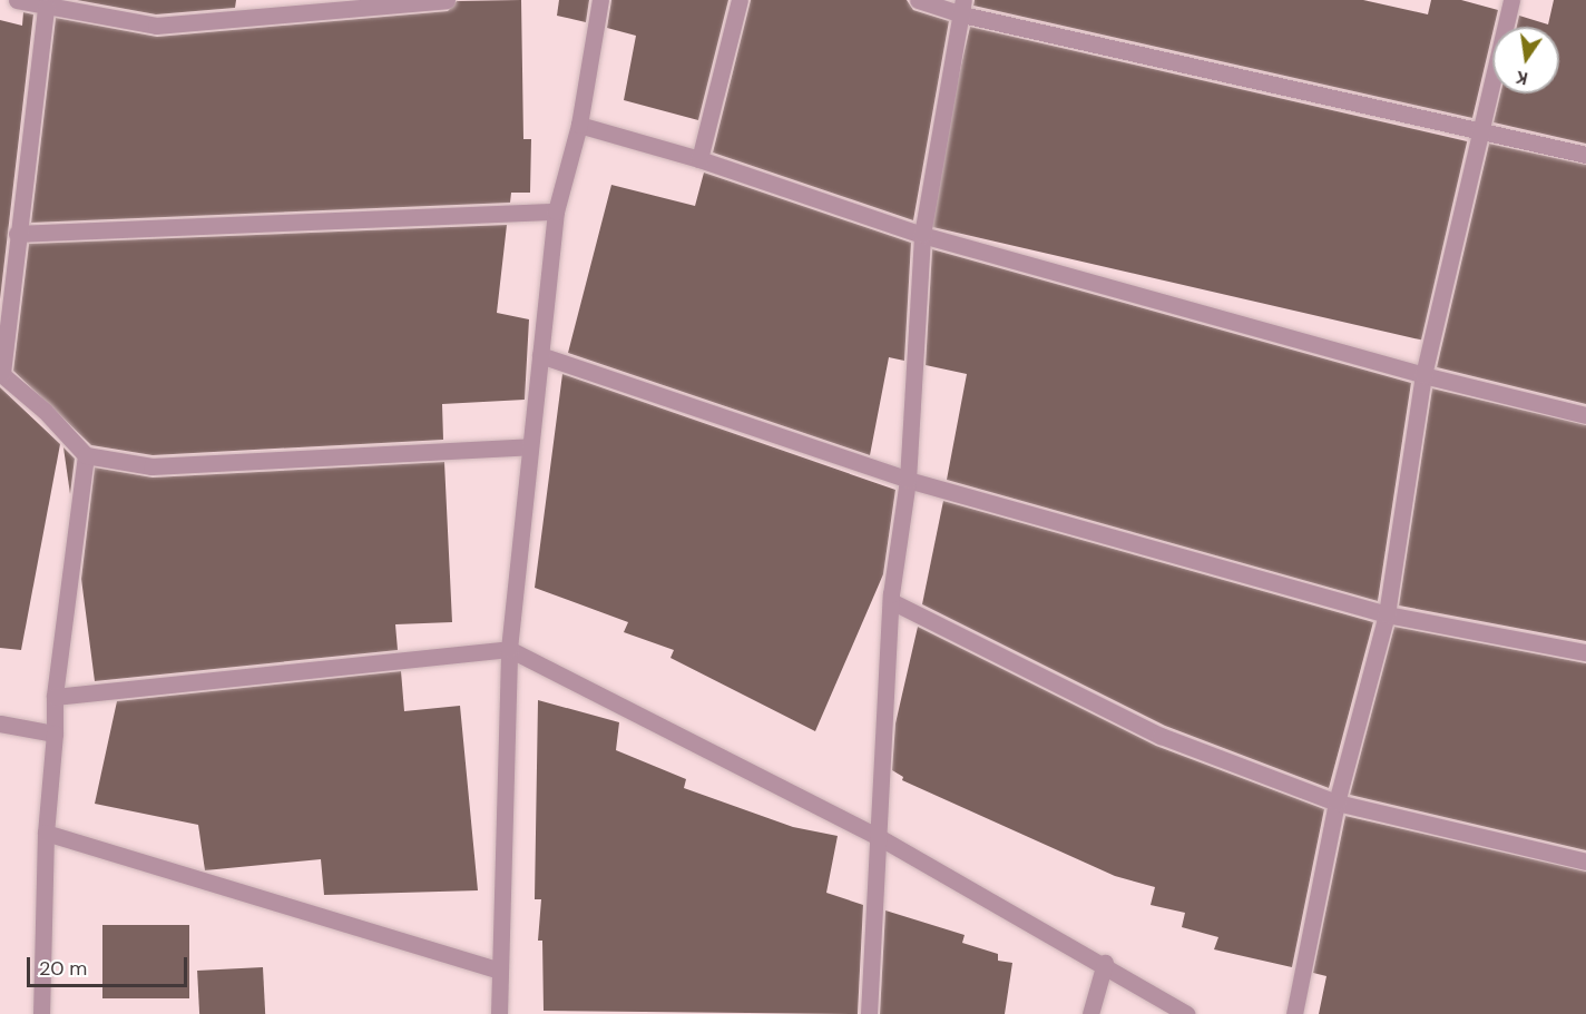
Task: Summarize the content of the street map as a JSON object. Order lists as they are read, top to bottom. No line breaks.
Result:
{"scale_bar":"20 m","north":"bottom"}
